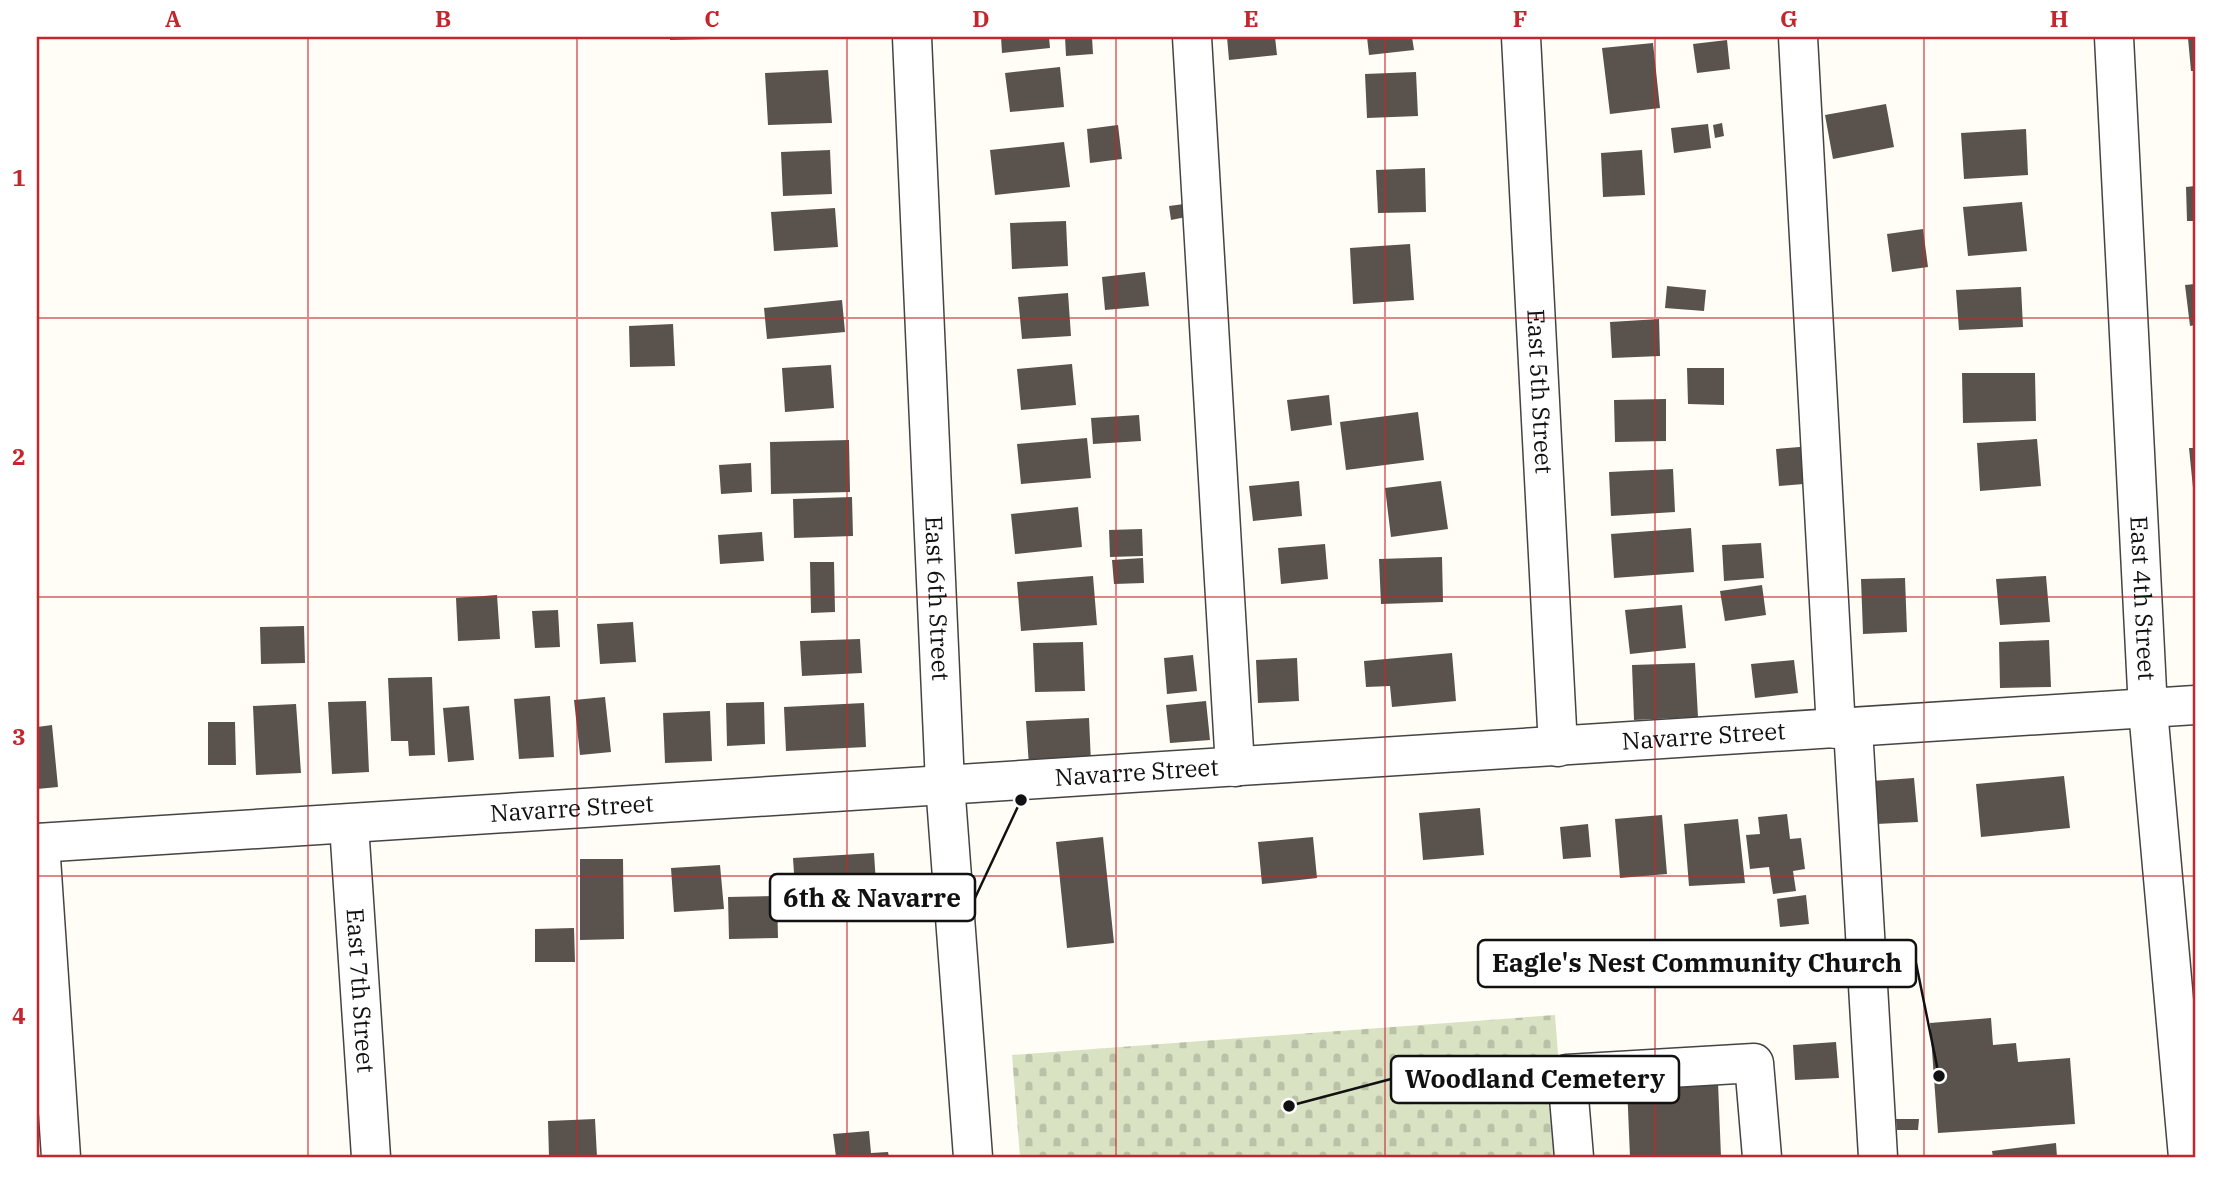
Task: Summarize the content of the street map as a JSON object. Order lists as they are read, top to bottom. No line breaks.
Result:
{"streets":{"street":["East 5th Street","East 6th Street","East 4th Street","Navarre Street","East 7th Street"]},"crossings":[["East 5th Street","Navarre Street"],["East 6th Street","Navarre Street"],["East 4th Street","Navarre Street"],["Navarre Street","East 7th Street"]],"places":["6th & Navarre","Eagle's Nest Community Church","Woodland Cemetery"],"grid":{"columns":["A","B","C","D","E","F","G","H"],"rows":["1","2","3","4"]}}
